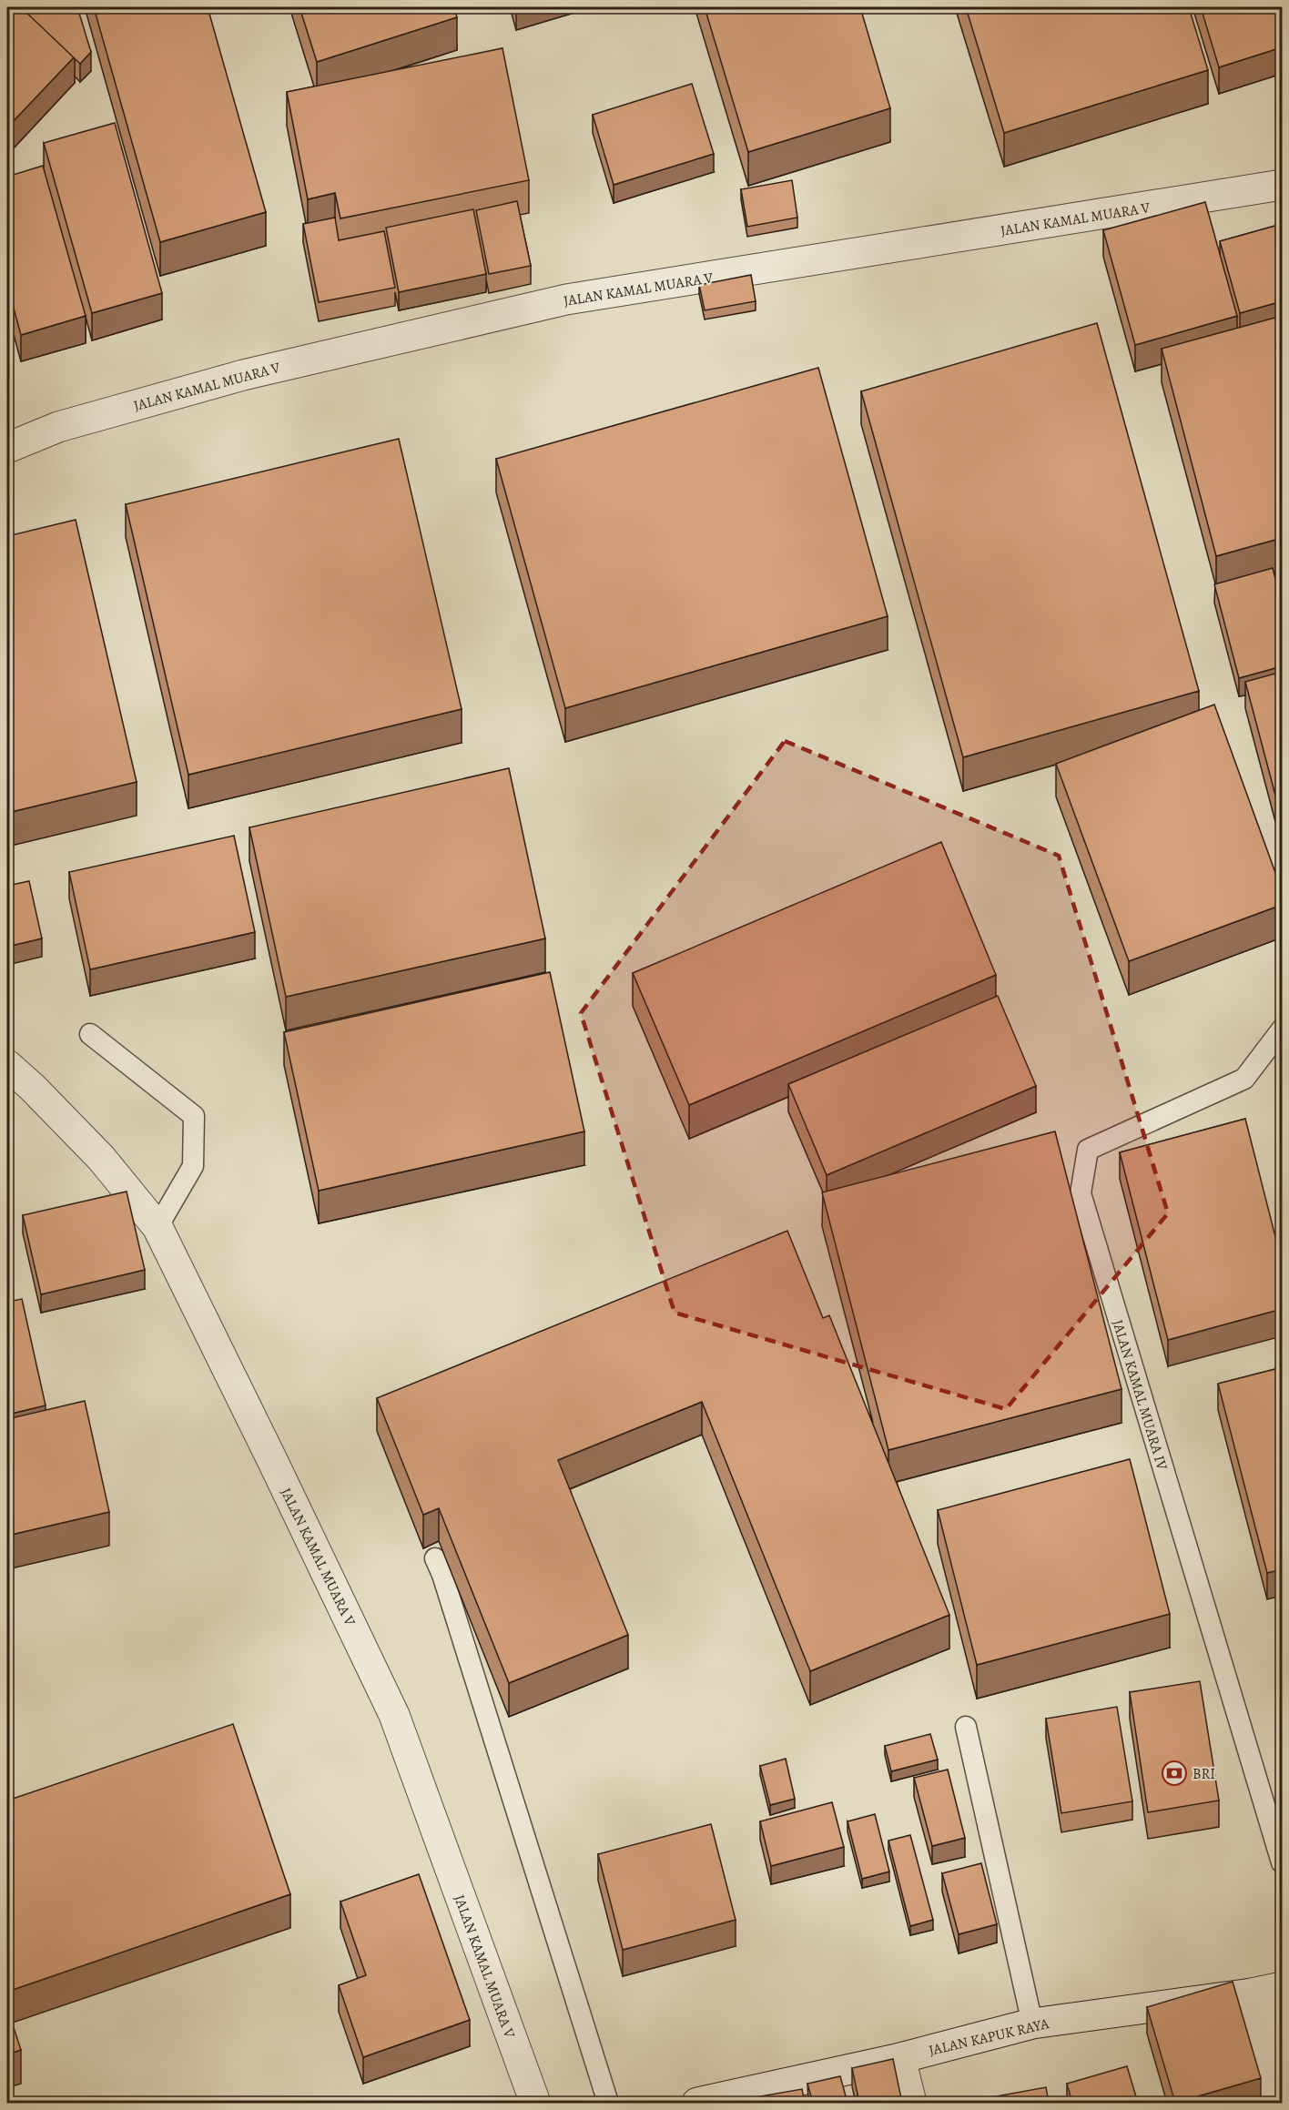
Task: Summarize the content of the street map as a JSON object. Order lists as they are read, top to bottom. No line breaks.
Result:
{"streets":{"street":["JALAN KAMAL MUARA V","JALAN KAPUK RAYA"],"lane":["JALAN KAMAL MUARA IV"]},"places":{"bank":["BRI"]}}
